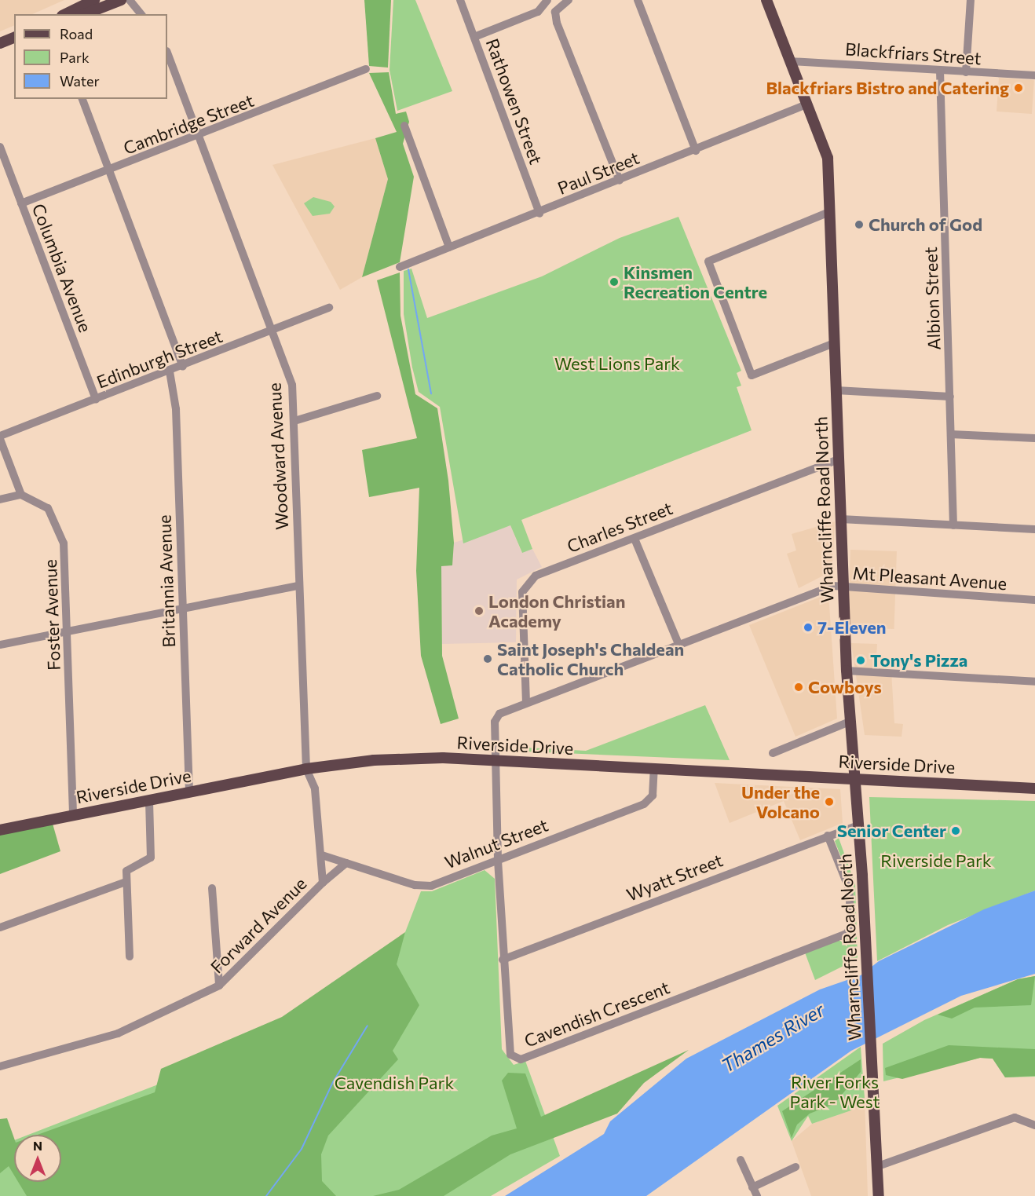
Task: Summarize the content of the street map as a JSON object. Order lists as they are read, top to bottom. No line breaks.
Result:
{"streets":{"main road":["Wharncliffe Road North","Riverside Drive"],"street":["Blackfriars Street","Rathowen Street","Cambridge Street","Paul Street","Columbia Avenue","Albion Street","Edinburgh Street","Woodward Avenue","Charles Street","Mt Pleasant Avenue","Britannia Avenue","Foster Avenue","Walnut Street","Wyatt Street","Forward Avenue","Cavendish Crescent"]},"crossings":[["Blackfriars Street","Albion Street"],["Blackfriars Street","Wharncliffe Road North"],["Rathowen Street","Paul Street"],["Cambridge Street","Columbia Avenue"],["Cambridge Street","Woodward Avenue"],["Paul Street","Wharncliffe Road North"],["Columbia Avenue","Edinburgh Street"],["Edinburgh Street","Woodward Avenue"],["Edinburgh Street","Britannia Avenue"],["Woodward Avenue","Riverside Drive"],["Woodward Avenue","Forward Avenue"],["Wharncliffe Road North","Charles Street"],["Wharncliffe Road North","Mt Pleasant Avenue"],["Wharncliffe Road North","Riverside Drive"],["Wharncliffe Road North","Wyatt Street"],["Charles Street","Mt Pleasant Avenue"],["Mt Pleasant Avenue","Riverside Drive"],["Mt Pleasant Avenue","Cavendish Crescent"],["Britannia Avenue","Riverside Drive"],["Foster Avenue","Riverside Drive"],["Riverside Drive","Walnut Street"],["Riverside Drive","Forward Avenue"],["Riverside Drive","Cavendish Crescent"],["Walnut Street","Forward Avenue"],["Walnut Street","Cavendish Crescent"],["Wyatt Street","Cavendish Crescent"]],"water":["Thames River"],"parks":["West Lions Park","Riverside Park","River Forks Park - West","Cavendish Park"],"places":["Blackfriars Bistro and Catering","Church of God","Kinsmen Recreation Centre","London Christian Academy","7-Eleven","Saint Joseph's Chaldean Catholic Church","Tony's Pizza","Cowboys","Under the Volcano","Senior Center"],"legend":["Road","Park","Water"],"north":"top"}
